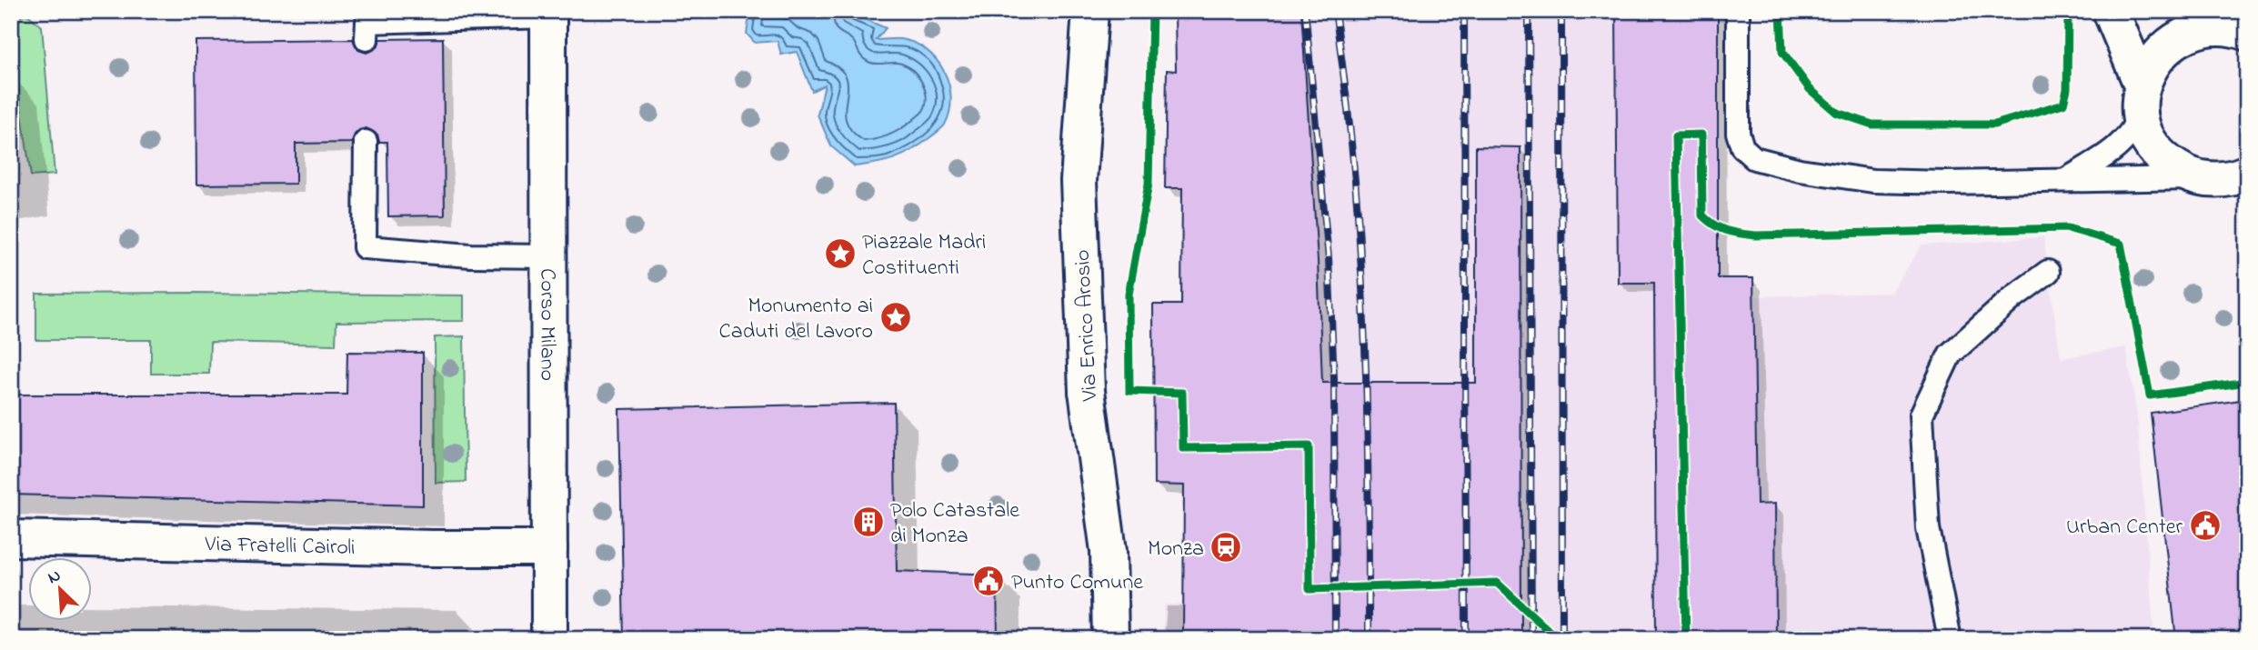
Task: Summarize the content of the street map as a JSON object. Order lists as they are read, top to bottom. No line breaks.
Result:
{"streets":{"street":["Corso Milano","Via Enrico Arosio","Via Fratelli Cairoli"]},"crossings":[["Corso Milano","Via Fratelli Cairoli"]],"places":{"place":["Piazzale Madri Costituenti","Monumento ai Caduti del Lavoro"],"building":["Polo Catastale di Monza"],"public building":["Urban Center","Punto Comune"],"station":["Monza"]},"north":"top left"}
